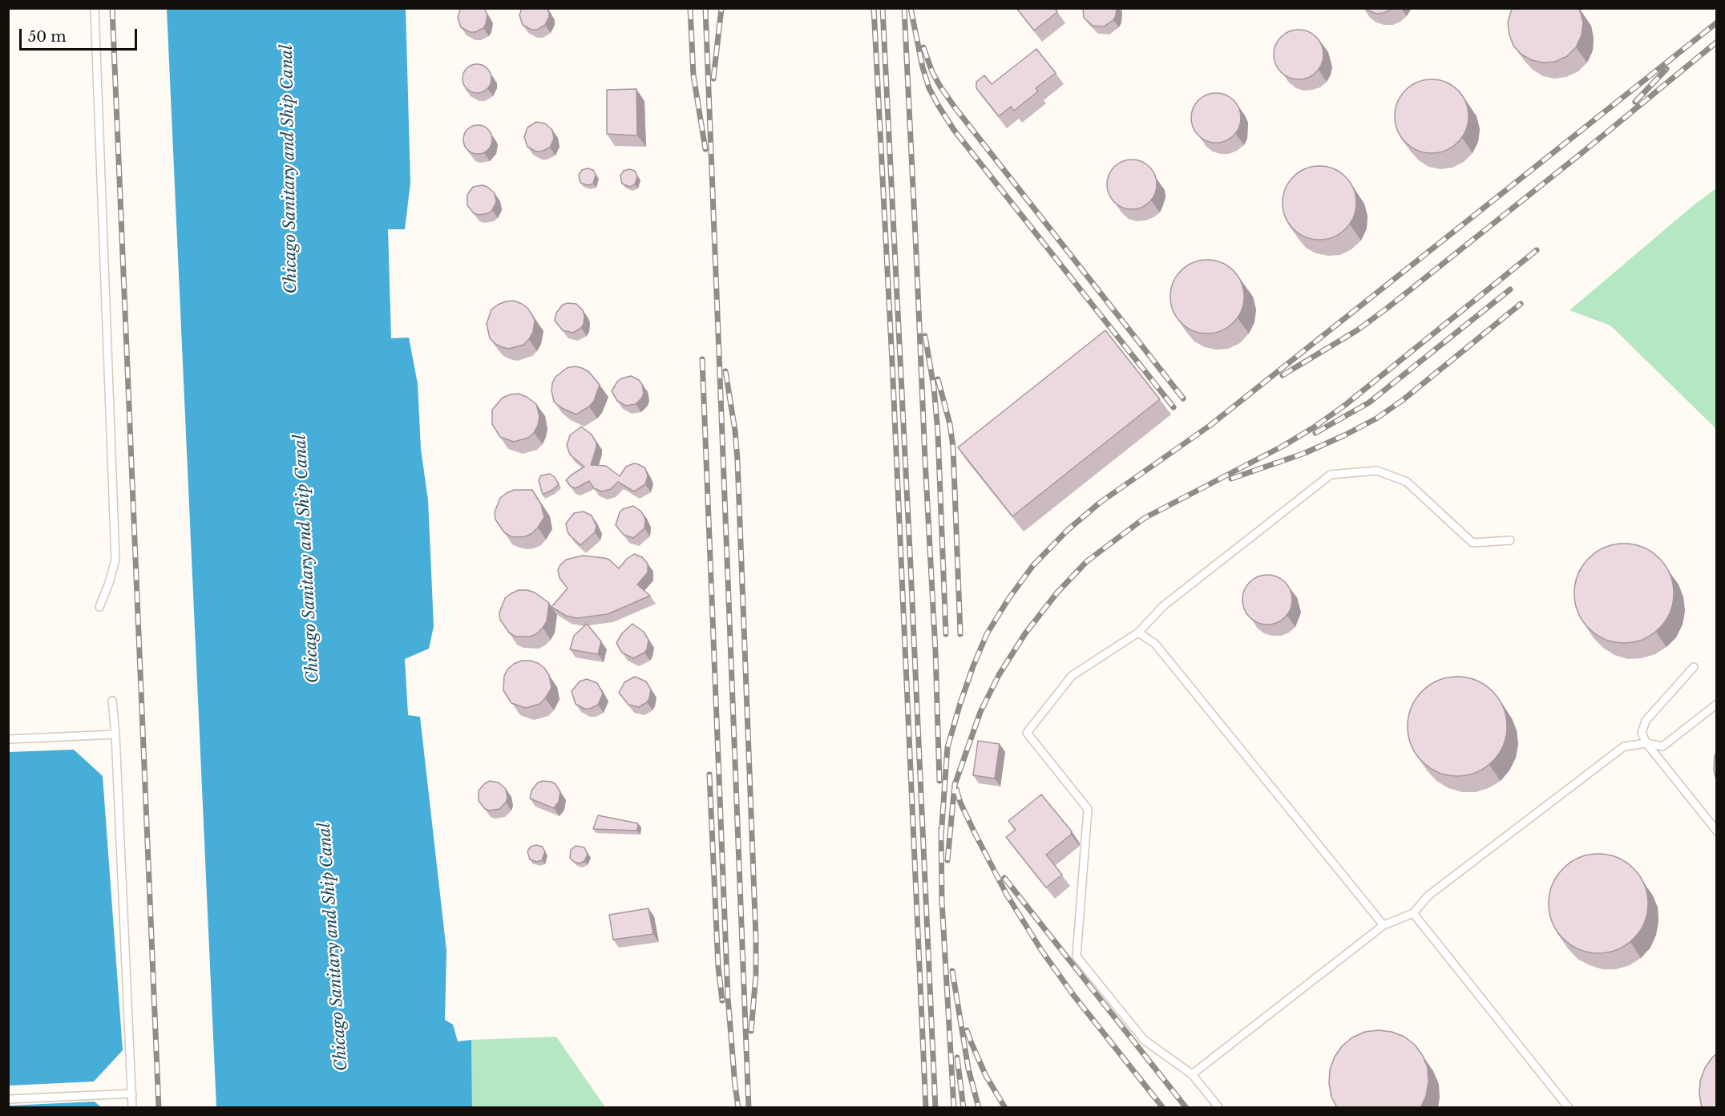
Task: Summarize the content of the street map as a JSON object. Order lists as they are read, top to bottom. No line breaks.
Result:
{"water":["Chicago Sanitary and Ship Canal"],"scale_bar":"50 m"}
